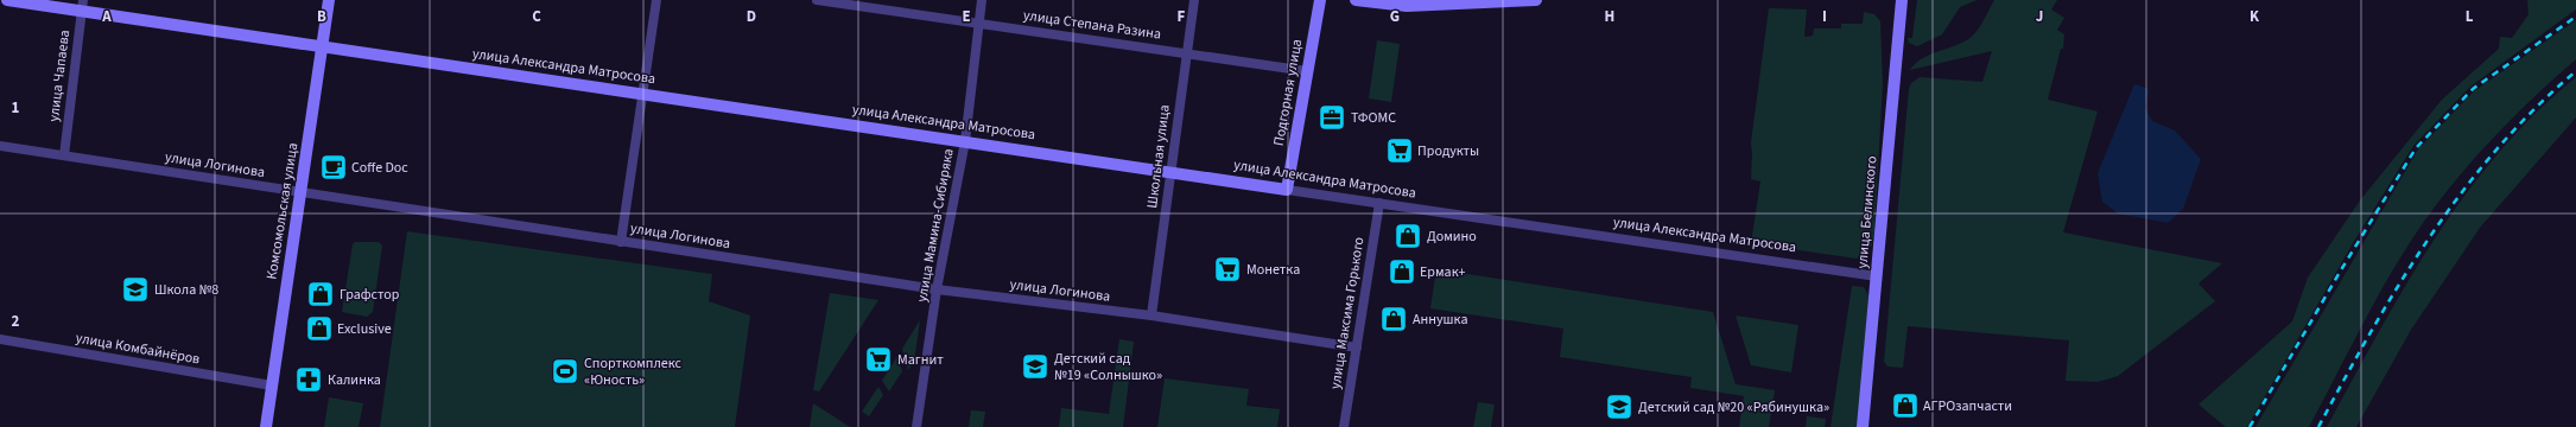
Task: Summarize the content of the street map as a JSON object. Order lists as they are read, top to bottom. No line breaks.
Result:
{"streets":{"street":["улица Степана Разина","улица Александра Матросова","улица Чапаева","Подгорная улица","Школьная улица","улица Логинова","Комсомольская улица","улица Белинского","улица Мамина-Сибиряка","улица Максима Горького","улица Комбайнёров"]},"crossings":[["улица Степана Разина","Подгорная улица"],["улица Степана Разина","Школьная улица"],["улица Степана Разина","улица Мамина-Сибиряка"],["улица Александра Матросова","улица Чапаева"],["улица Александра Матросова","Подгорная улица"],["улица Александра Матросова","Школьная улица"],["улица Александра Матросова","Комсомольская улица"],["улица Александра Матросова","улица Белинского"],["улица Александра Матросова","улица Мамина-Сибиряка"],["улица Александра Матросова","улица Максима Горького"],["улица Чапаева","улица Логинова"],["Школьная улица","улица Логинова"],["улица Логинова","Комсомольская улица"],["улица Логинова","улица Мамина-Сибиряка"],["улица Логинова","улица Максима Горького"],["Комсомольская улица","улица Комбайнёров"]],"places":{"office":["ТФОМС"],"supermarket":["Продукты","Монетка","Магнит"],"cafe":["Coffe Doc"],"shop":["Домино","Ермак+","Графстор","Аннушка","Exclusive","АГРОзапчасти"],"school or university":["Школа №8","Детский сад №19 «Солнышко»","Детский сад №20 «Рябинушка»"],"sports":["Спорткомплекс «Юность»"],"pharmacy":["Калинка"]},"grid":{"columns":["A","B","C","D","E","F","G","H","I","J","K","L"],"rows":["1","2"]}}
